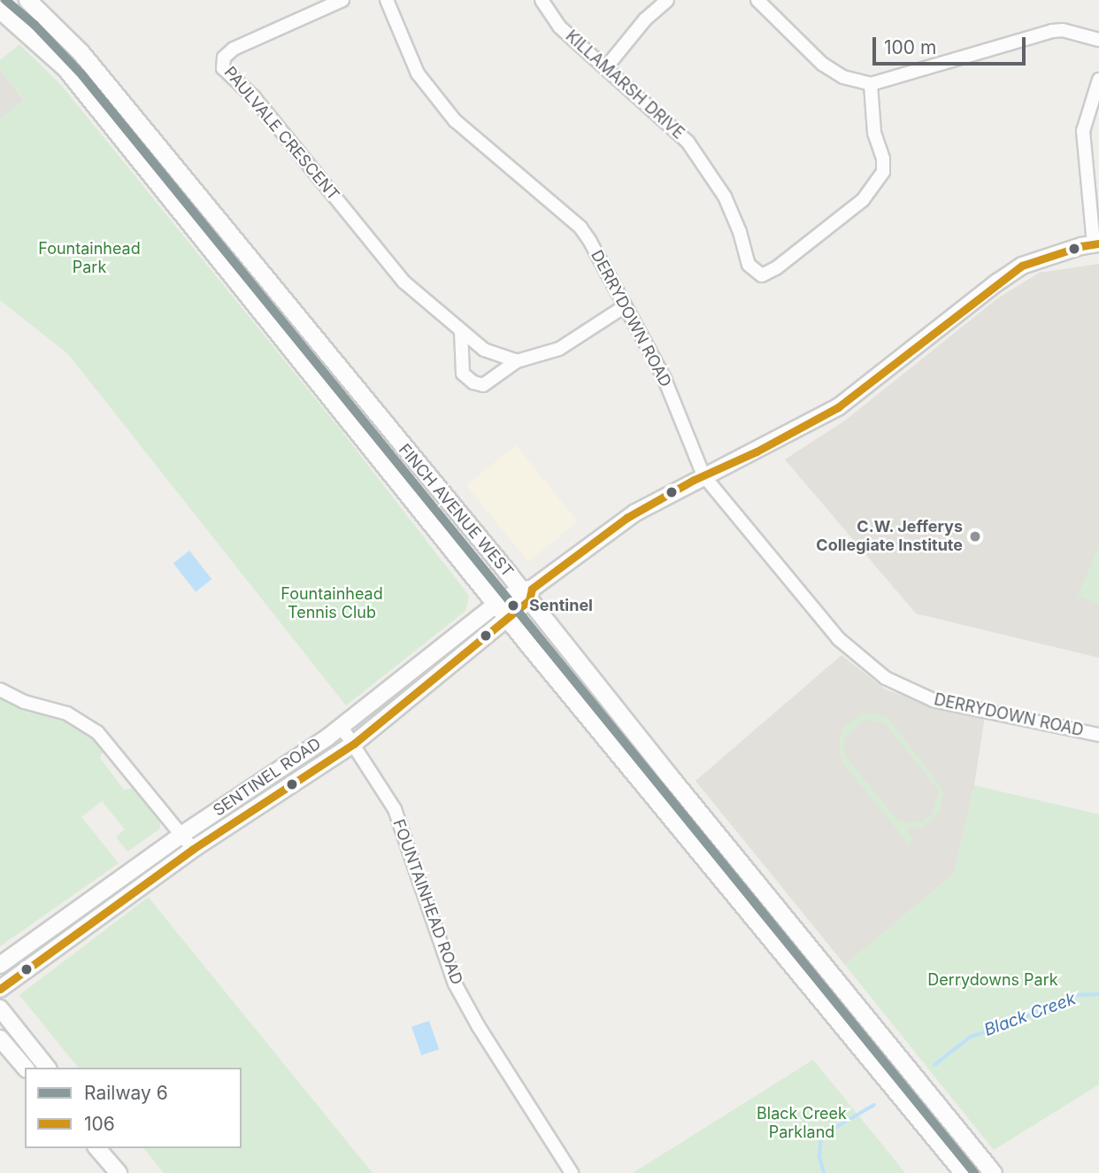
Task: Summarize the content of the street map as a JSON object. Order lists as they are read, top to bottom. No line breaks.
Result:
{"streets":{"main road":["FINCH AVENUE WEST"],"street":["KILLAMARSH DRIVE","PAULVALE CRESCENT","DERRYDOWN ROAD","SENTINEL ROAD","FOUNTAINHEAD ROAD"]},"crossings":[["DERRYDOWN ROAD","SENTINEL ROAD"],["FINCH AVENUE WEST","SENTINEL ROAD"],["SENTINEL ROAD","FOUNTAINHEAD ROAD"]],"water":["Black Creek"],"parks":["Fountainhead Park","Fountainhead Tennis Club","Derrydowns Park","Black Creek Parkland"],"places":["C.W. Jefferys Collegiate Institute","Sentinel"],"lines":["rail line 6","transit line 106"],"legend":["Railway 6","106"],"scale_bar":"100 m"}
